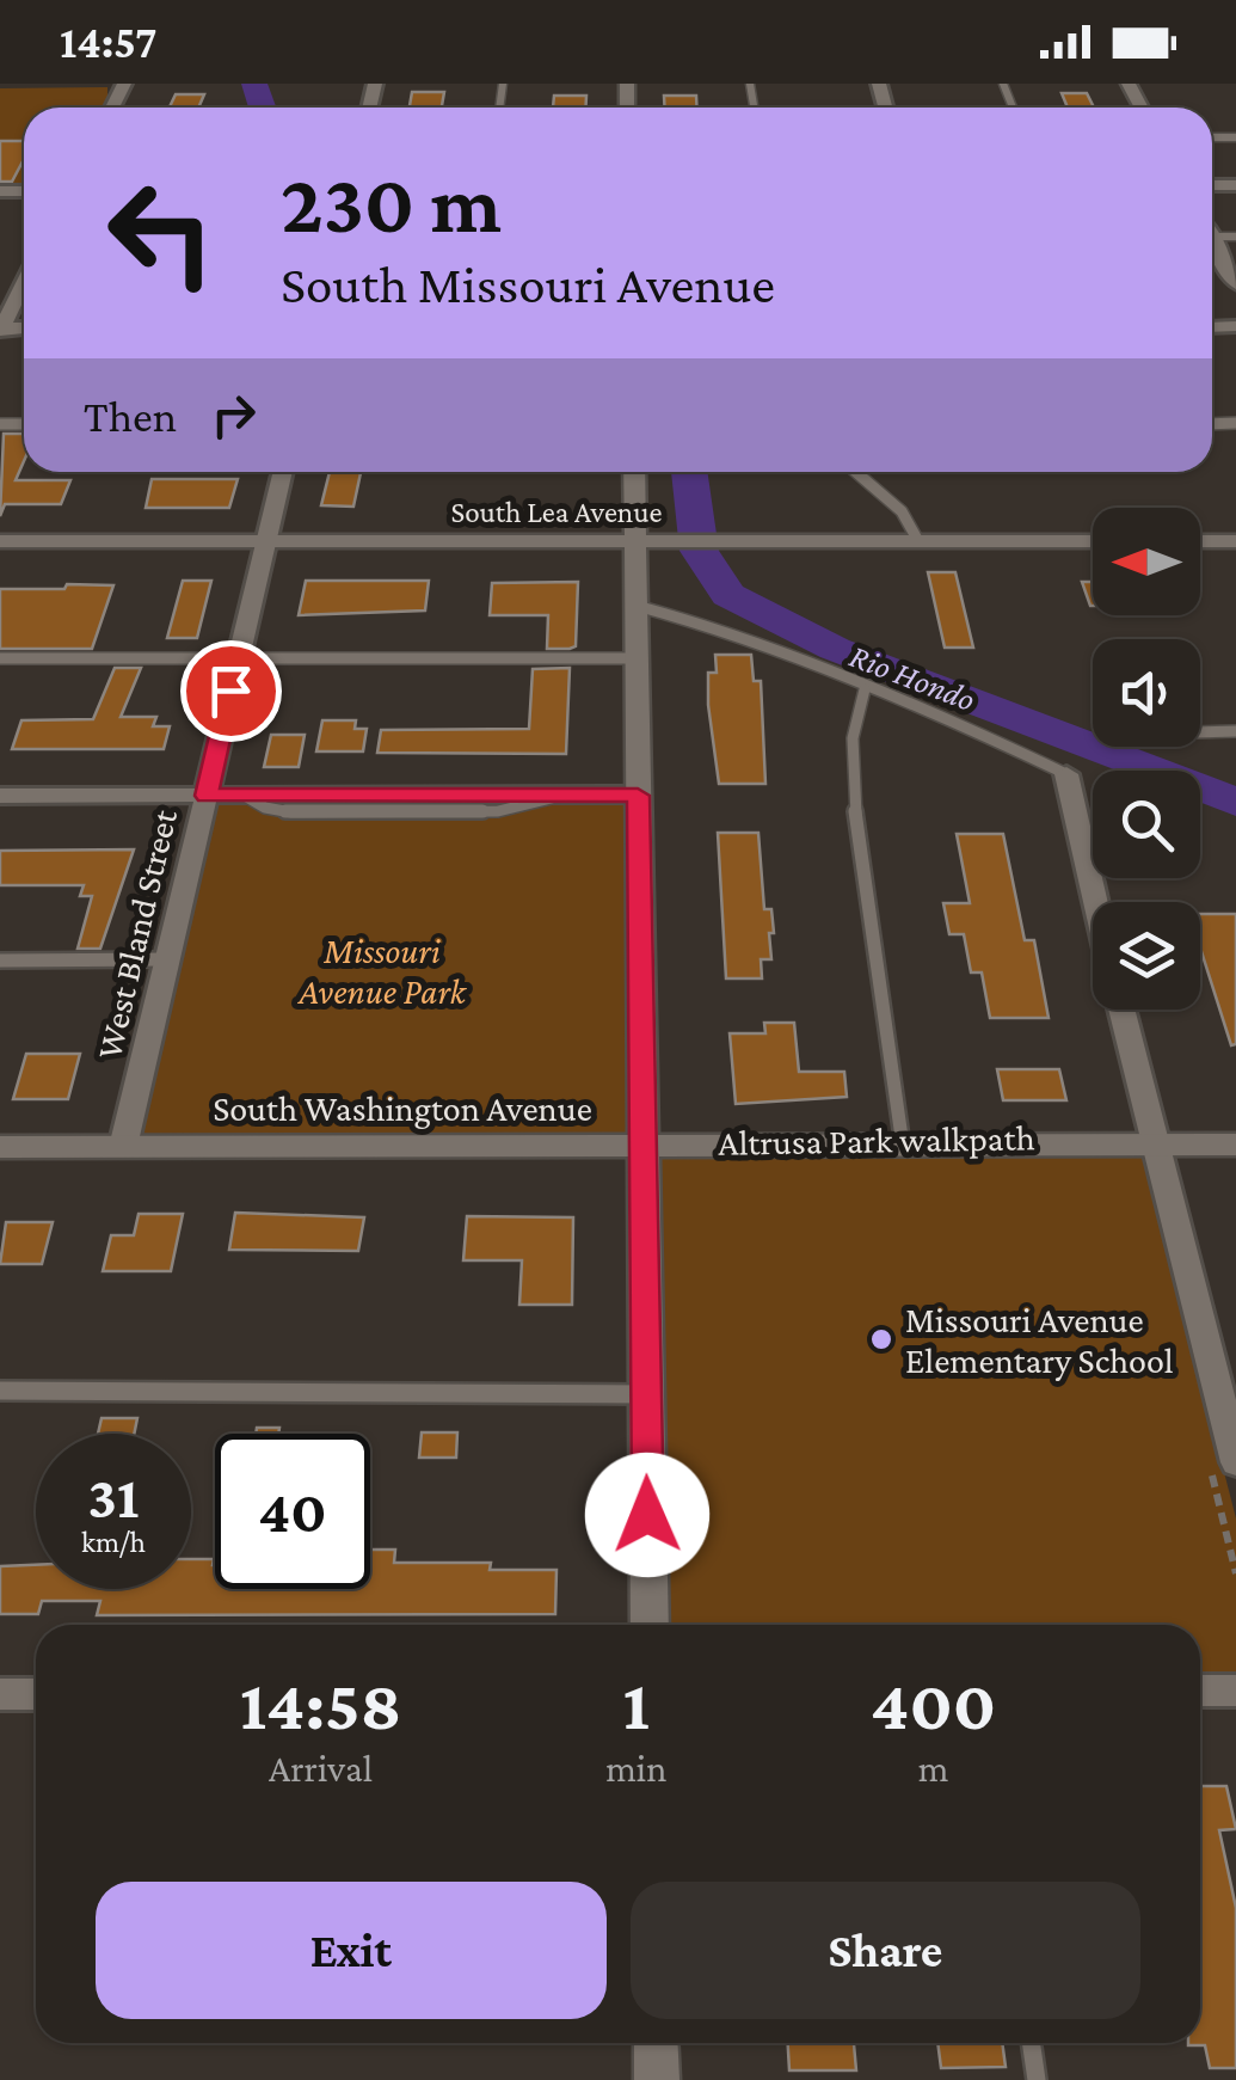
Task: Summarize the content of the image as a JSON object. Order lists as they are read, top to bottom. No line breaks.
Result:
{"streets":{"street":["South Lea Avenue","West Bland Street","South Washington Avenue"]},"crossings":[["South Lea Avenue","West Bland Street"],["West Bland Street","South Washington Avenue"]],"water":["Rio Hondo"],"parks":["Missouri Avenue Park"],"places":["Missouri Avenue Elementary School"],"north":"left","page":{"status":"14:57","turn":["230 m","South Missouri Avenue"],"then":"Then","speed":"31 km/h","limit":"40","eta":["14:58","Arrival","1","min","400","m"],"buttons":["Exit","Share"]}}
